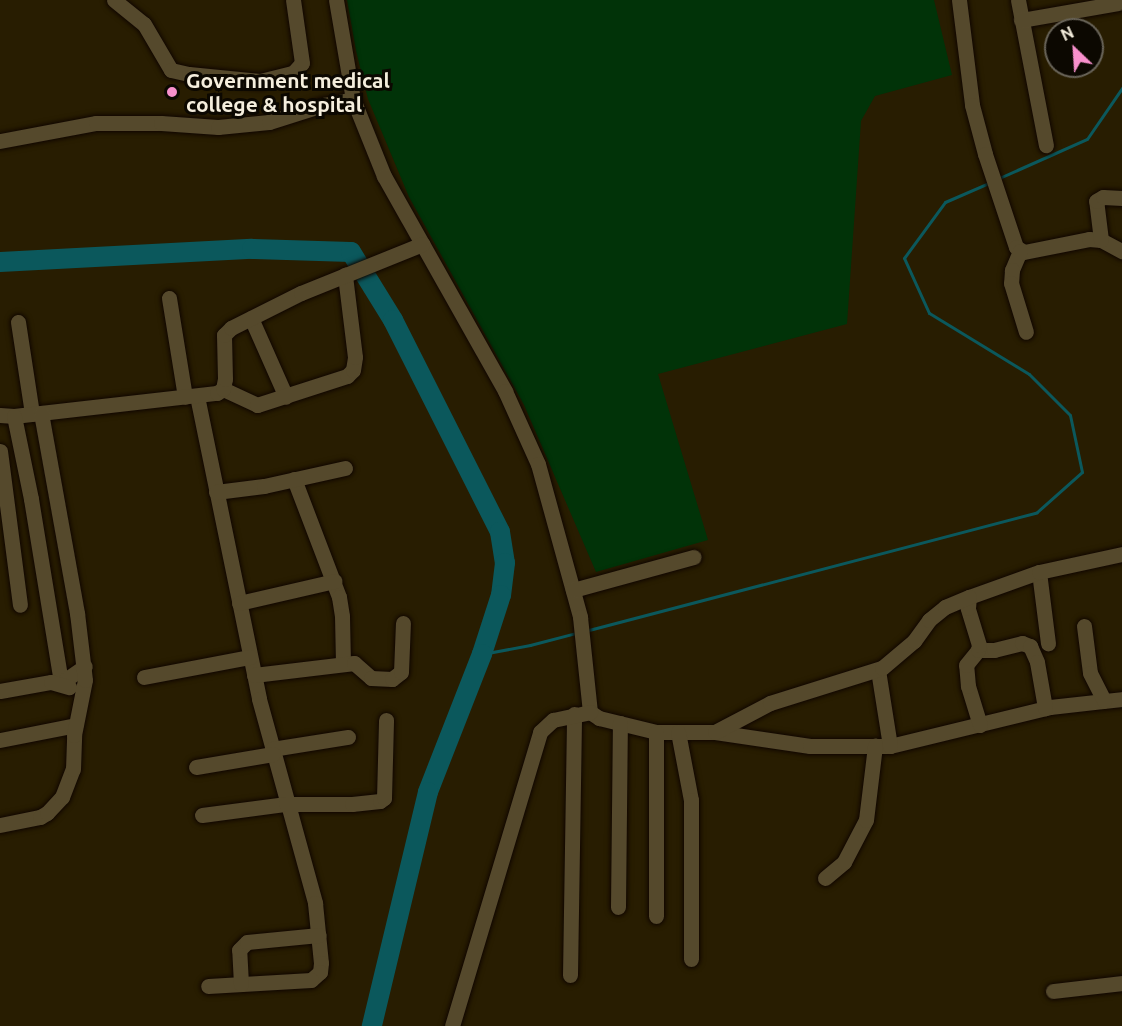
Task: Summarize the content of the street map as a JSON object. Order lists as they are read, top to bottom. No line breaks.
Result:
{"places":["Government medical college & hospital"],"north":"top left"}
